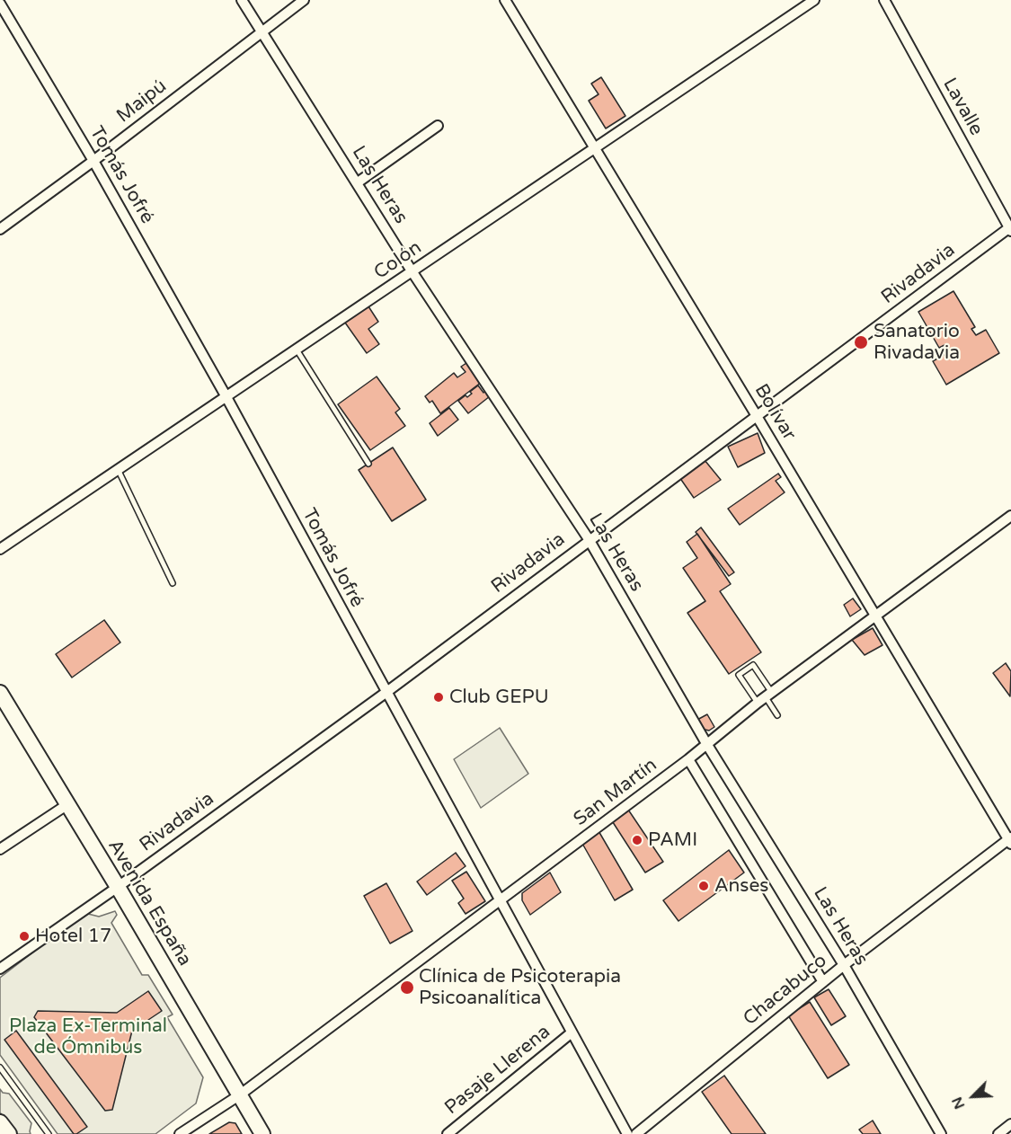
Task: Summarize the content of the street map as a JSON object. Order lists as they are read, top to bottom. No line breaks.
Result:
{"streets":{"main road":["Avenida España"],"street":["Maipú","Lavalle","Tomás Jofré","Las Heras","Colón","Rivadavia","Bolívar","San Martín","Chacabuco","Pasaje Llerena"]},"crossings":[["Maipú","Tomás Jofré"],["Maipú","Las Heras"],["Lavalle","Rivadavia"],["Tomás Jofré","Colón"],["Tomás Jofré","Rivadavia"],["Tomás Jofré","San Martín"],["Tomás Jofré","Pasaje Llerena"],["Las Heras","Colón"],["Las Heras","Rivadavia"],["Las Heras","San Martín"],["Las Heras","Chacabuco"],["Colón","Bolívar"],["Rivadavia","Bolívar"],["Rivadavia","Avenida España"],["Bolívar","San Martín"],["Bolívar","Chacabuco"],["San Martín","Avenida España"]],"parks":["Plaza Ex-Terminal de Ómnibus"],"places":["Sanatorio Rivadavia","Club GEPU","PAMI","Anses","Hotel 17","Clínica de Psicoterapia Psicoanalítica"],"north":"bottom left"}
